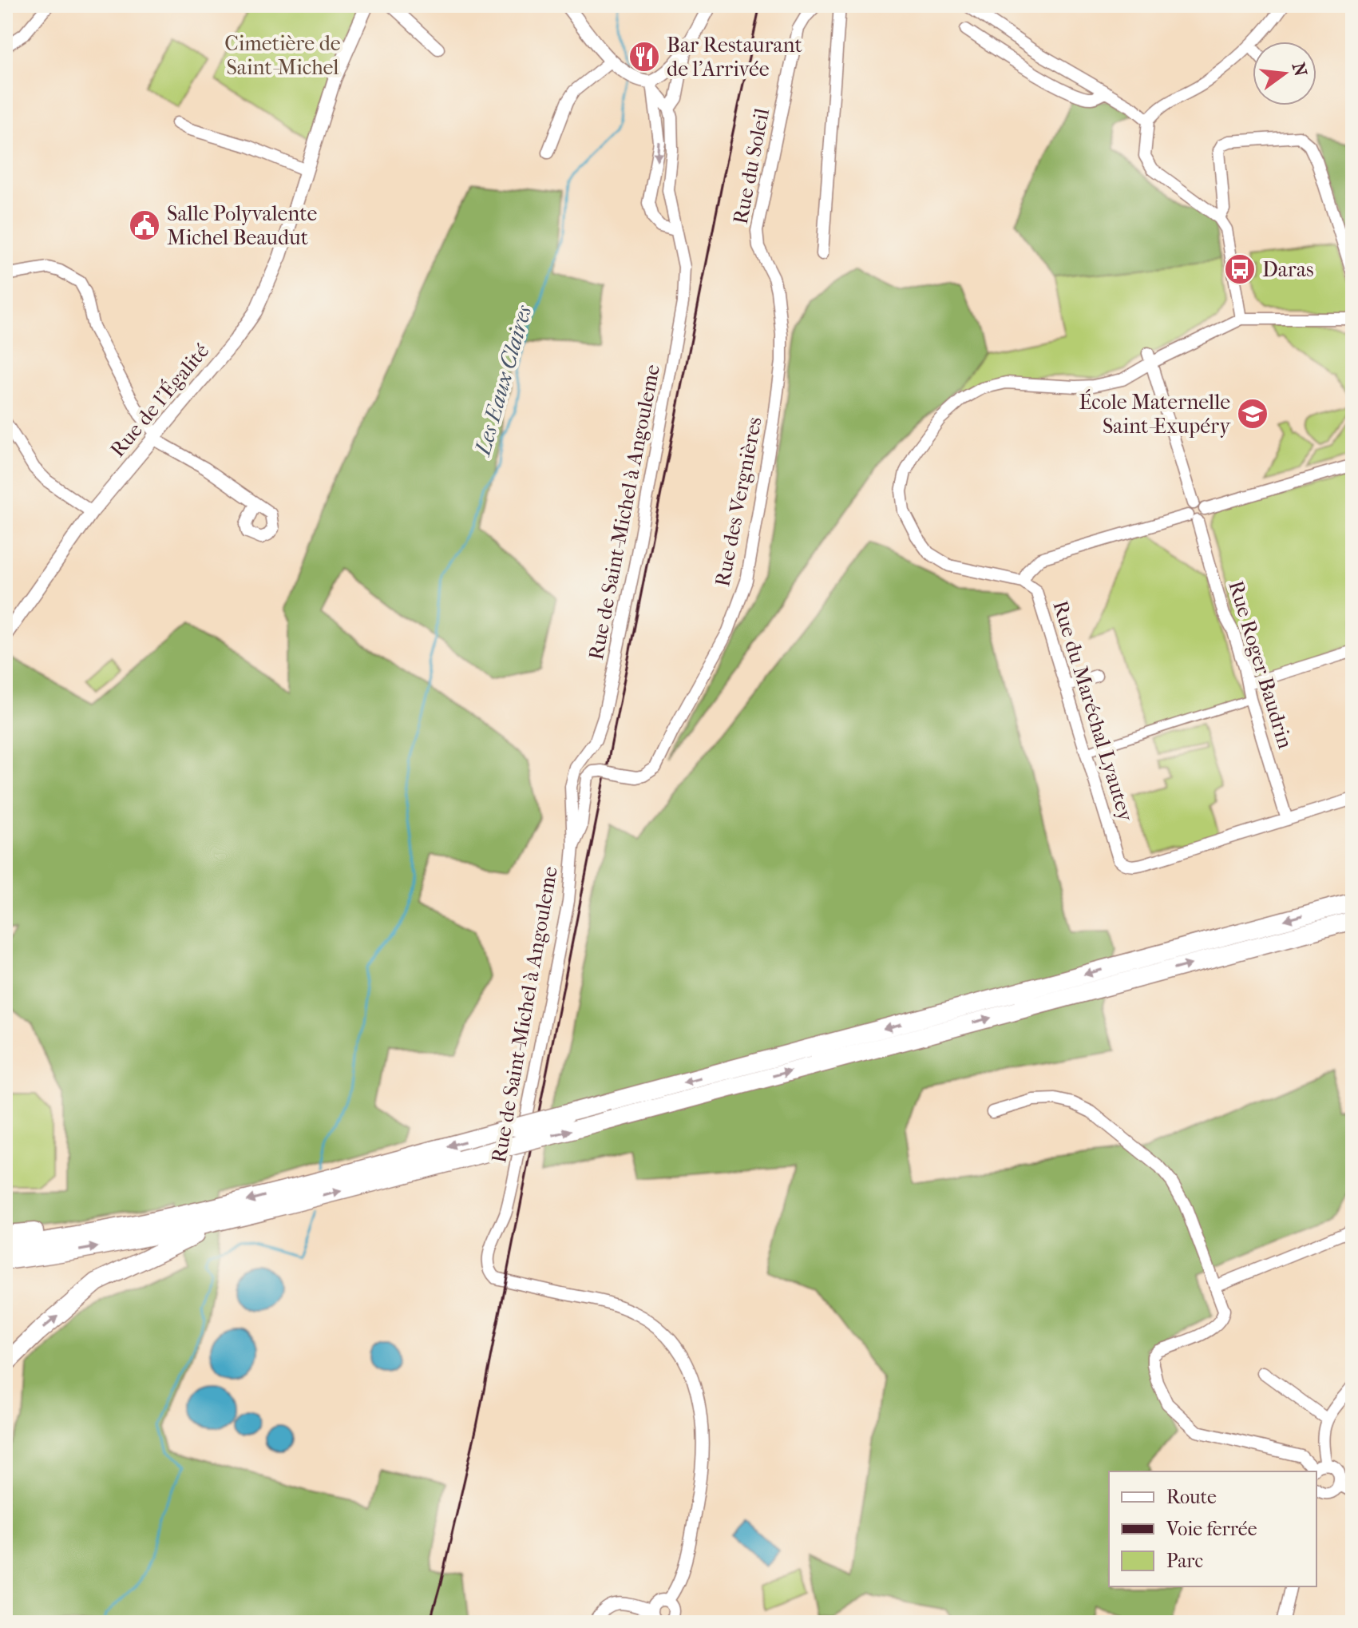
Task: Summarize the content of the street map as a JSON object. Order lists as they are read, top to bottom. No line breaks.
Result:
{"streets":{"street":["Rue du Soleil","Rue de l'Égalité","Rue des Vergnières","Rue de Saint-Michel à Angouleme","Rue Roger Baudrin","Rue du Maréchal Lyautey"]},"crossings":[["Rue du Soleil","Rue des Vergnières"],["Rue des Vergnières","Rue de Saint-Michel à Angouleme"],["Rue Roger Baudrin","Rue du Maréchal Lyautey"]],"water":["Les Eaux Claires"],"parks":["Cimetière de Saint-Michel"],"places":{"restaurant":["Bar Restaurant de l'Arrivée"],"public building":["Salle Polyvalente Michel Beaudut"],"bus stop":["Daras"],"school or university":["École Maternelle Saint-Exupéry"]},"legend":["Route","Voie ferrée","Parc"],"north":"right"}
